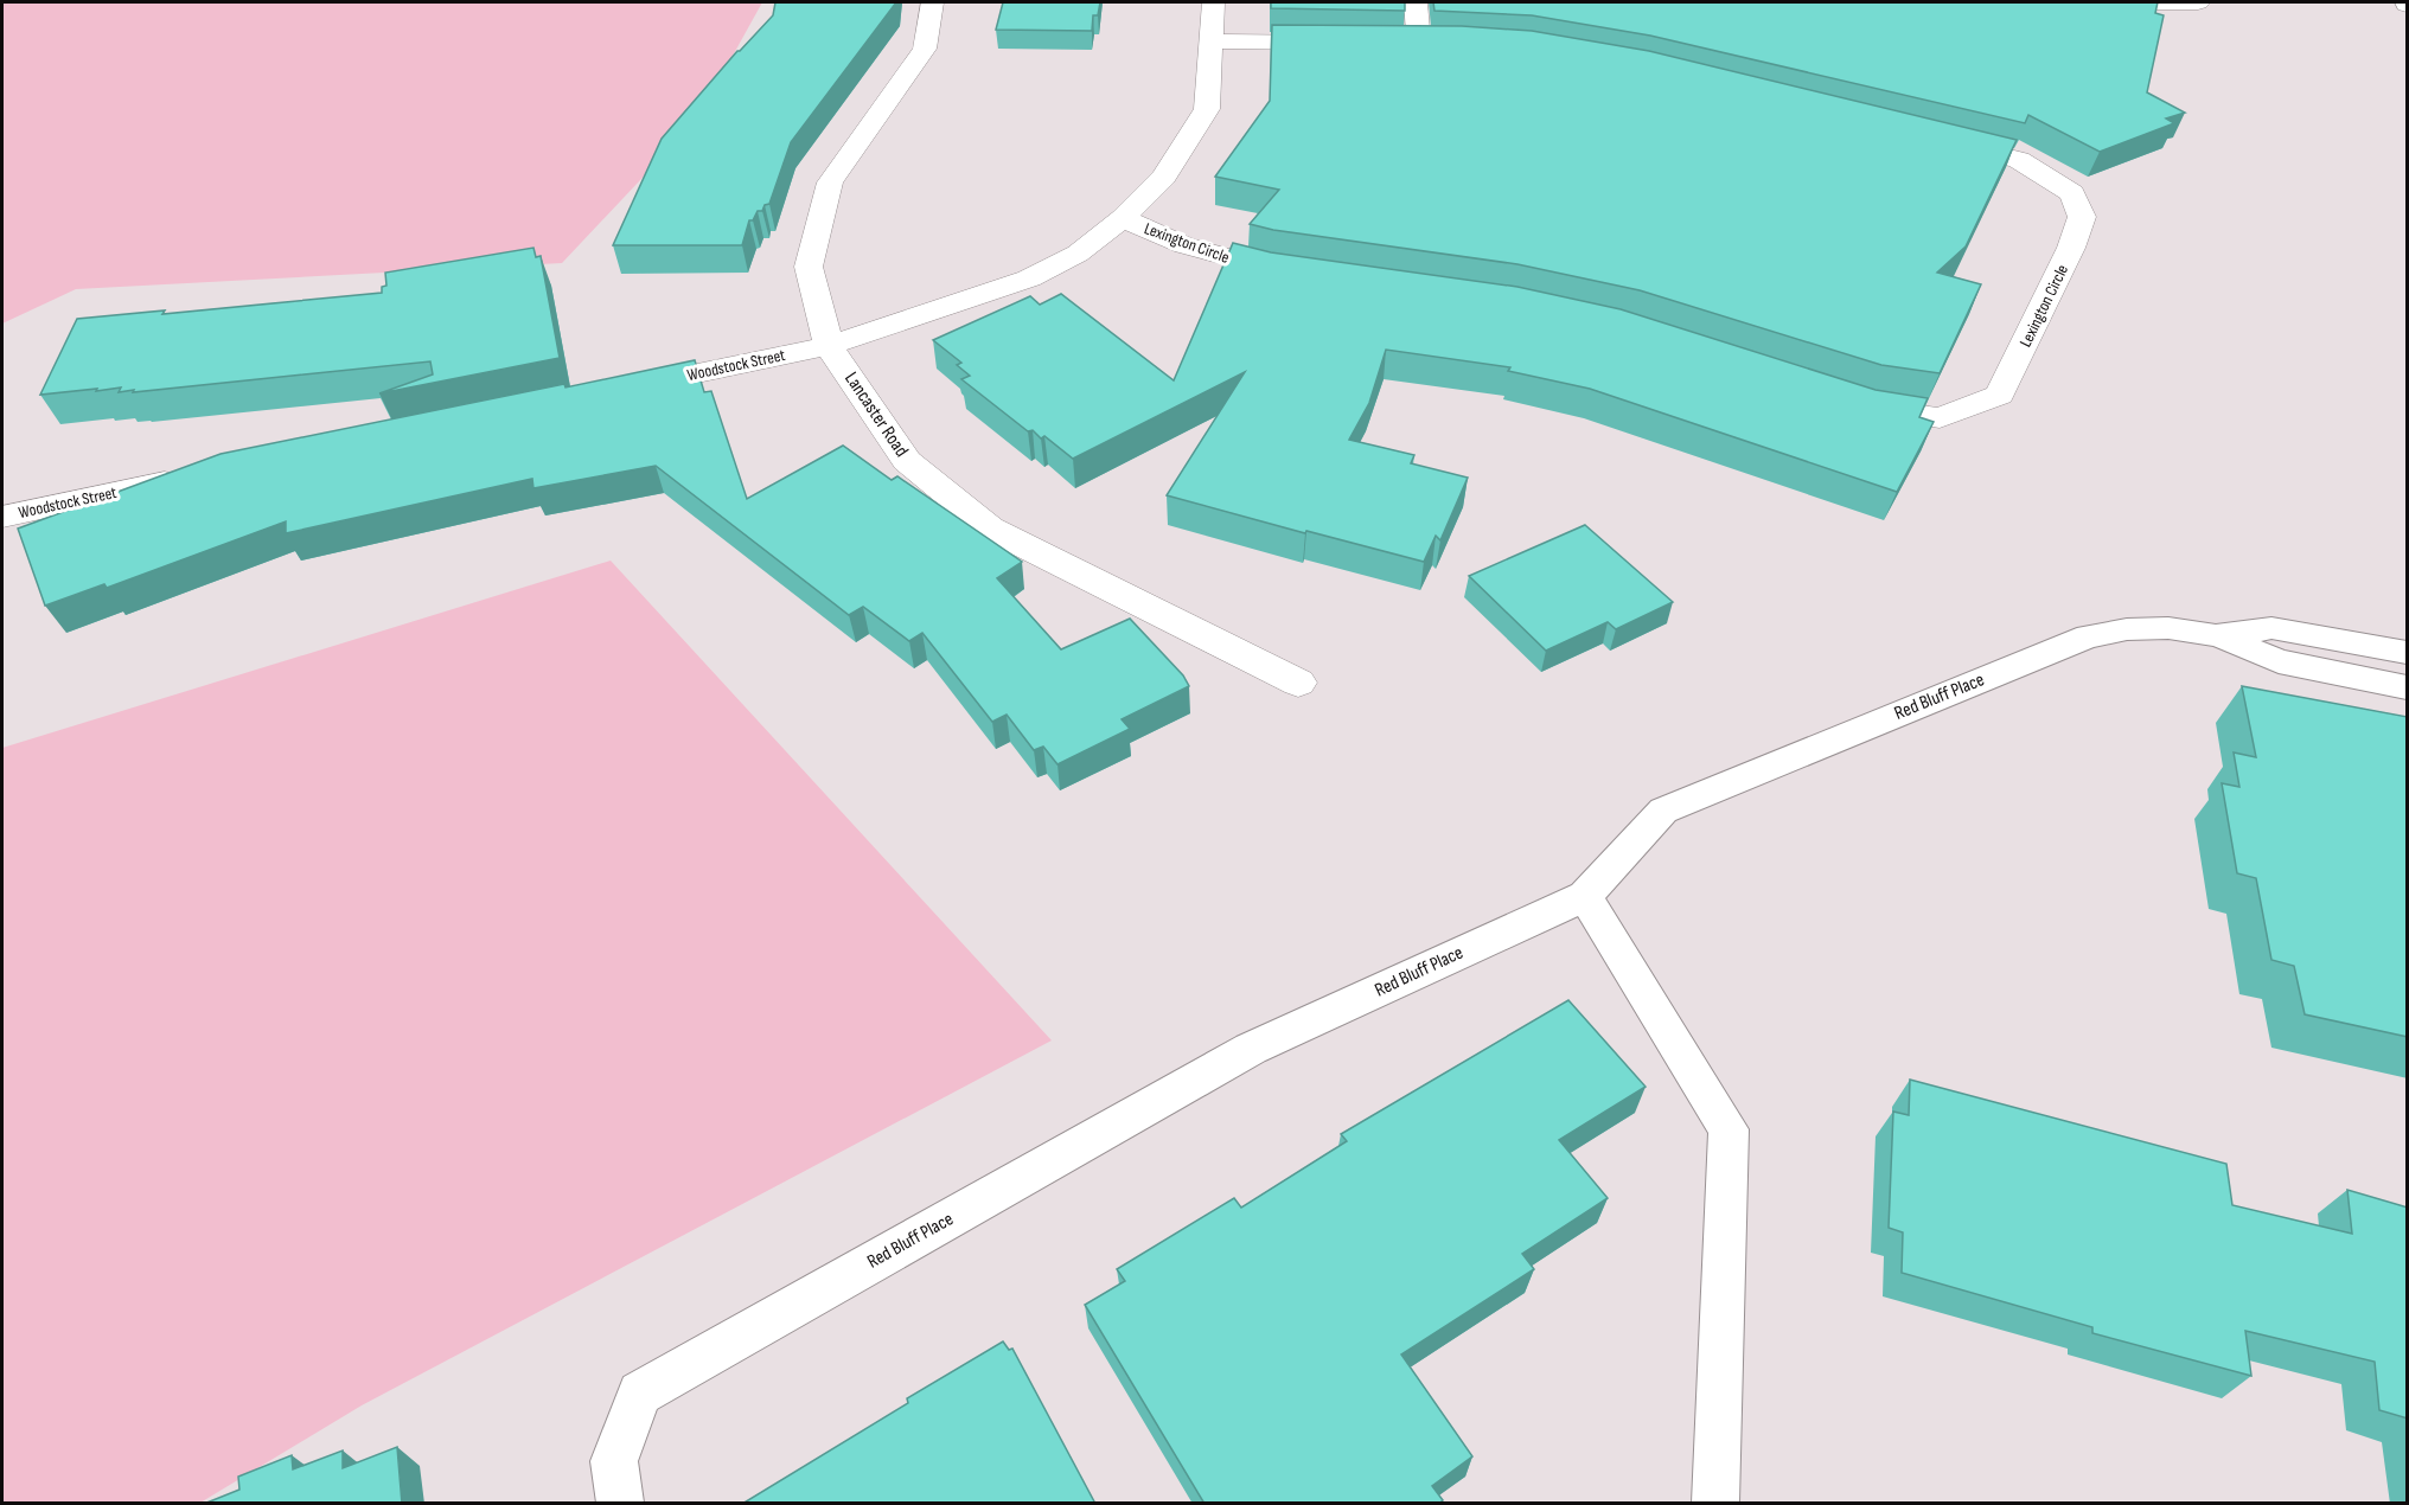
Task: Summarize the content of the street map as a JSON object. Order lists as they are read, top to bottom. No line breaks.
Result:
{"streets":{"street":["Lexington Circle","Woodstock Street","Lancaster Road"],"lane":["Red Bluff Place"]},"crossings":[["Lexington Circle","Woodstock Street"],["Woodstock Street","Lancaster Road"]]}
